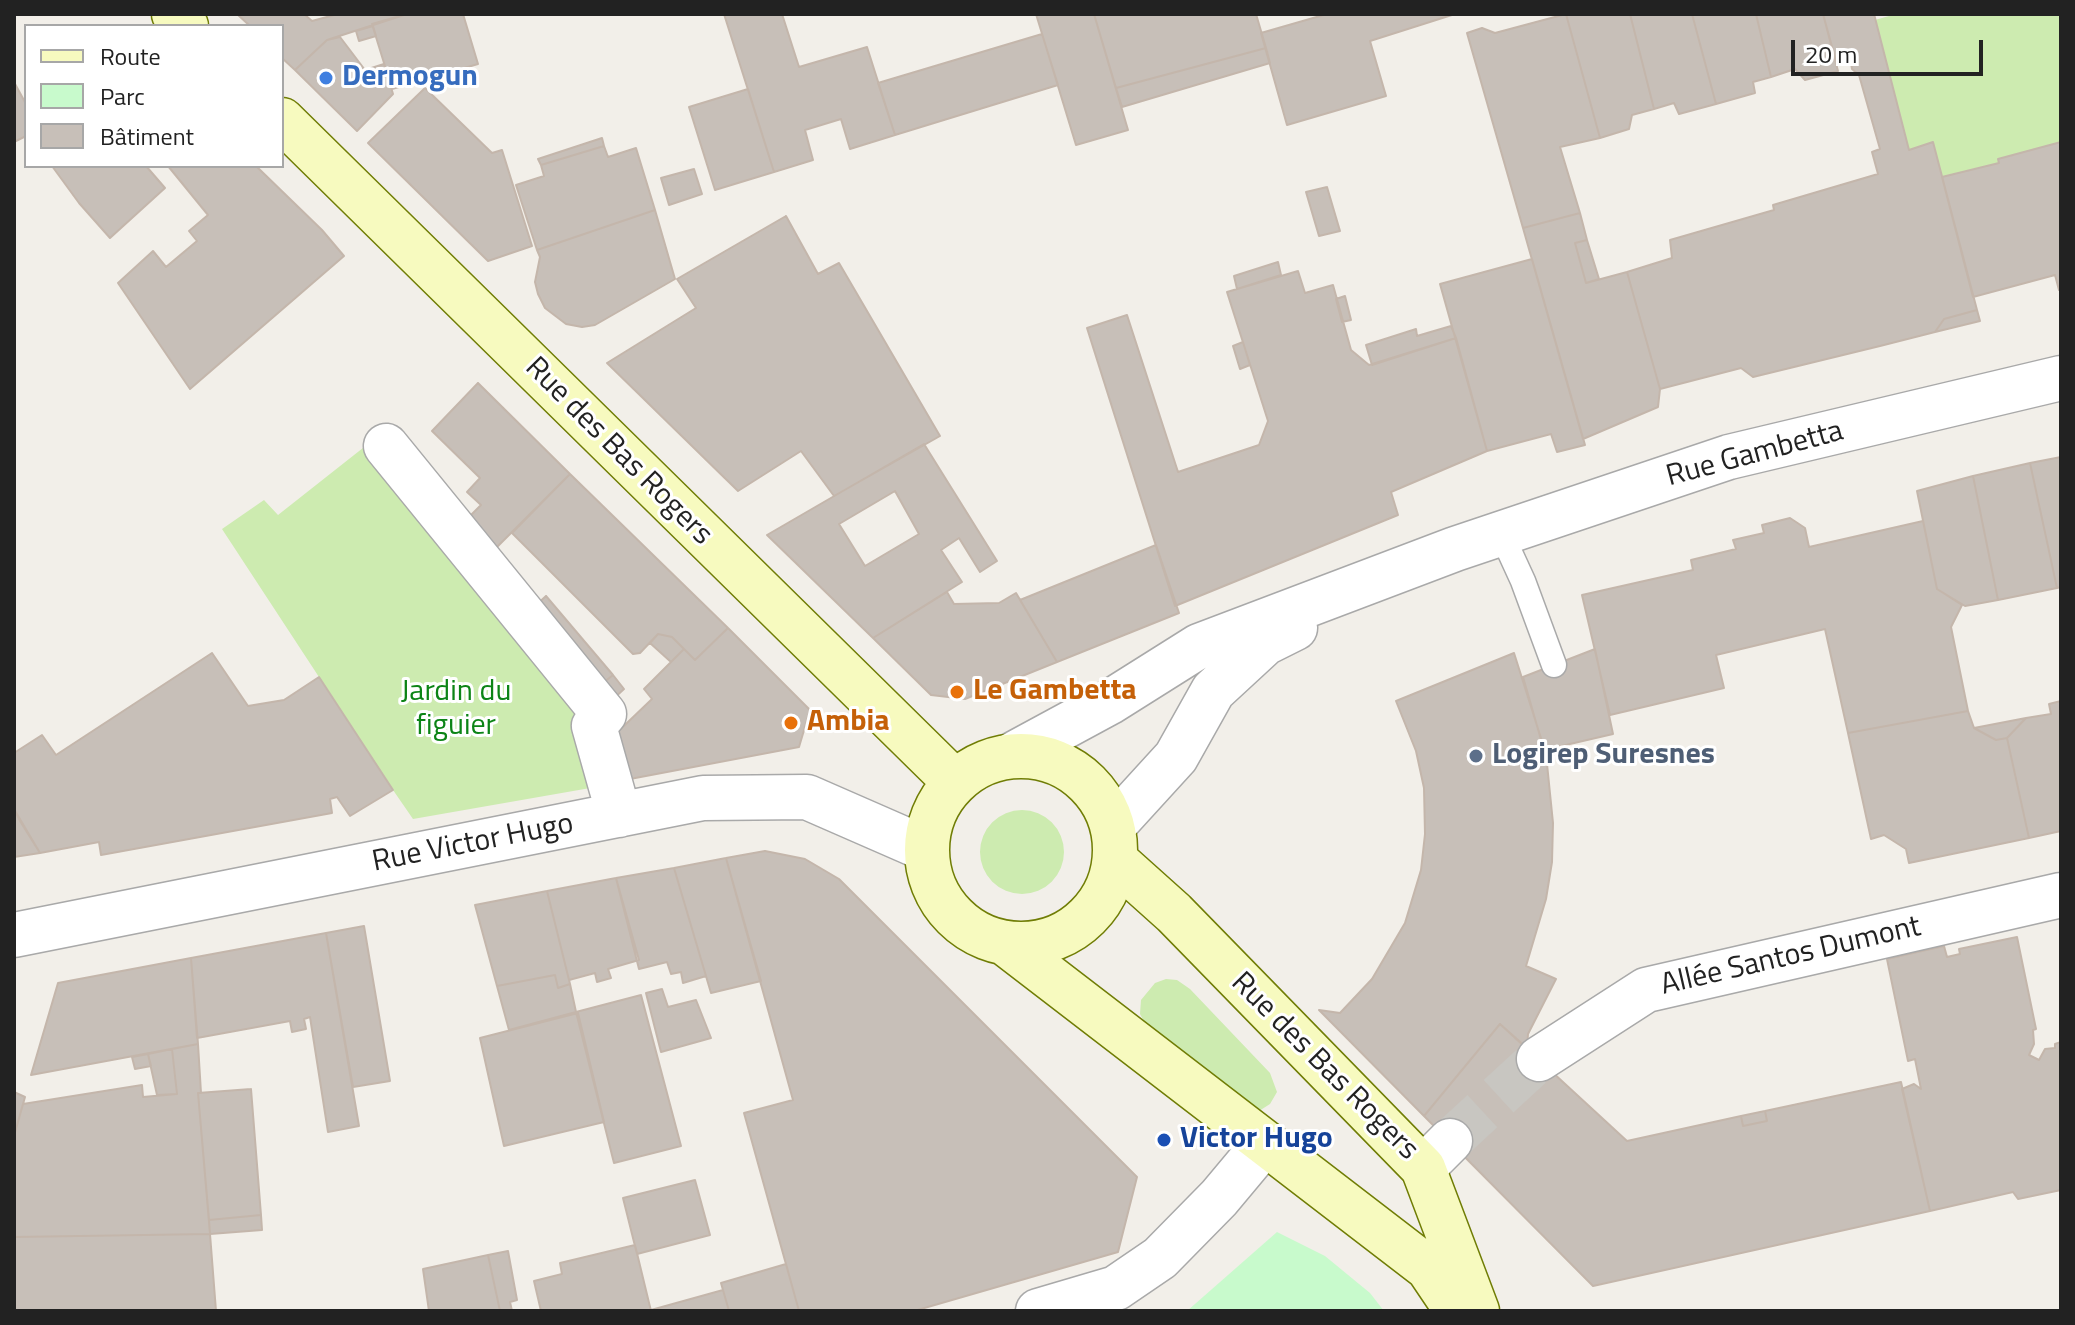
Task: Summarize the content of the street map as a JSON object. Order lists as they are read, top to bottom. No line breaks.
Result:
{"streets":{"street":["Rue des Bas Rogers","Rue Gambetta","Rue Victor Hugo","Allée Santos Dumont"]},"crossings":[["Rue des Bas Rogers","Rue Gambetta"],["Rue des Bas Rogers","Rue Victor Hugo"],["Rue Gambetta","Rue Victor Hugo"]],"parks":["Jardin du figuier"],"places":["Dermogun","Le Gambetta","Ambia","Logirep Suresnes","Victor Hugo"],"legend":["Route","Parc","Bâtiment"],"scale_bar":"20 m"}
